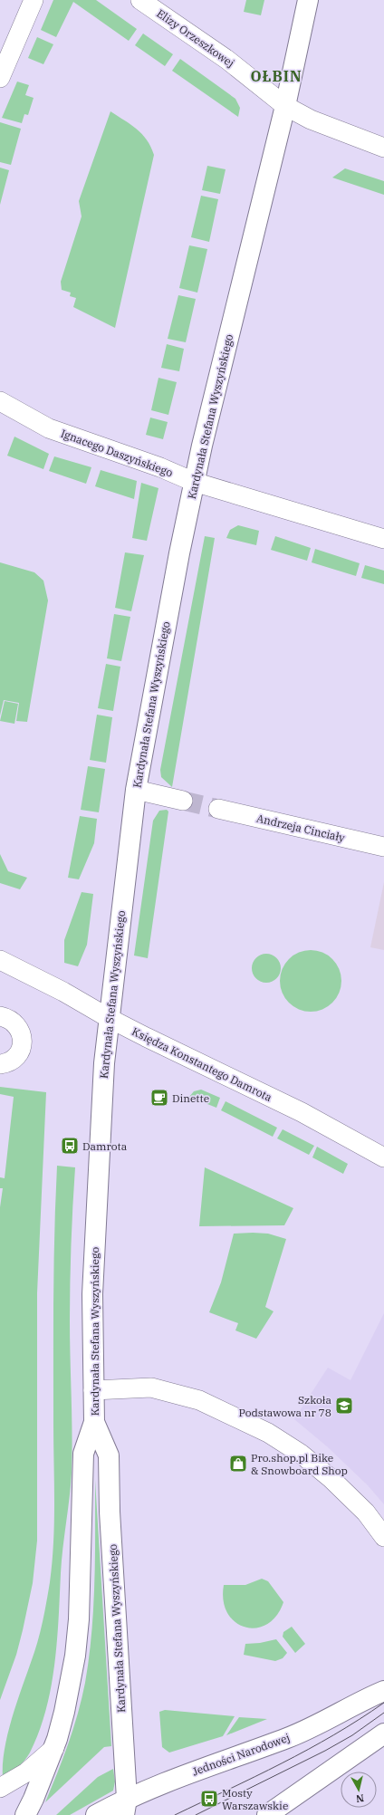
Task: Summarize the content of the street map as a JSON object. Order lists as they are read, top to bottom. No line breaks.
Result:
{"streets":{"main road":["Kardynała Stefana Wyszyńskiego","Jedności Narodowej"],"street":["Elizy Orzeszkowej","Ignacego Daszyńskiego","Andrzeja Cinciały","Księdza Konstantego Damrota"]},"crossings":[["Elizy Orzeszkowej","Kardynała Stefana Wyszyńskiego"],["Kardynała Stefana Wyszyńskiego","Ignacego Daszyńskiego"],["Kardynała Stefana Wyszyńskiego","Księdza Konstantego Damrota"],["Kardynała Stefana Wyszyńskiego","Jedności Narodowej"]],"districts":["OŁBIN"],"places":{"cafe":["Dinette"],"bus stop":["Damrota","Mosty Warszawskie"],"school or university":["Szkoła Podstawowa nr 78"],"shop":["Pro.shop.pl Bike & Snowboard Shop"]},"north":"bottom"}
